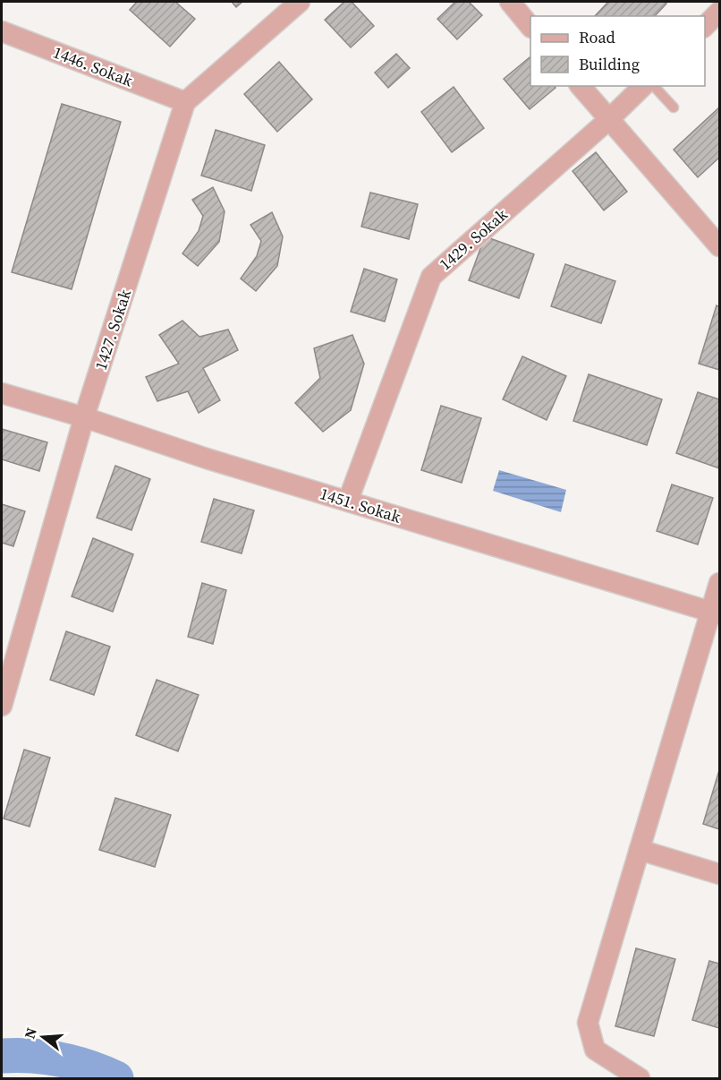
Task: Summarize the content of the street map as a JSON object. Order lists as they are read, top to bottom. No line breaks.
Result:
{"streets":{"street":["1446. Sokak","1429. Sokak","1427. Sokak","1451. Sokak"]},"crossings":[["1446. Sokak","1427. Sokak"],["1429. Sokak","1451. Sokak"],["1427. Sokak","1451. Sokak"]],"legend":["Road","Building"],"north":"left"}
